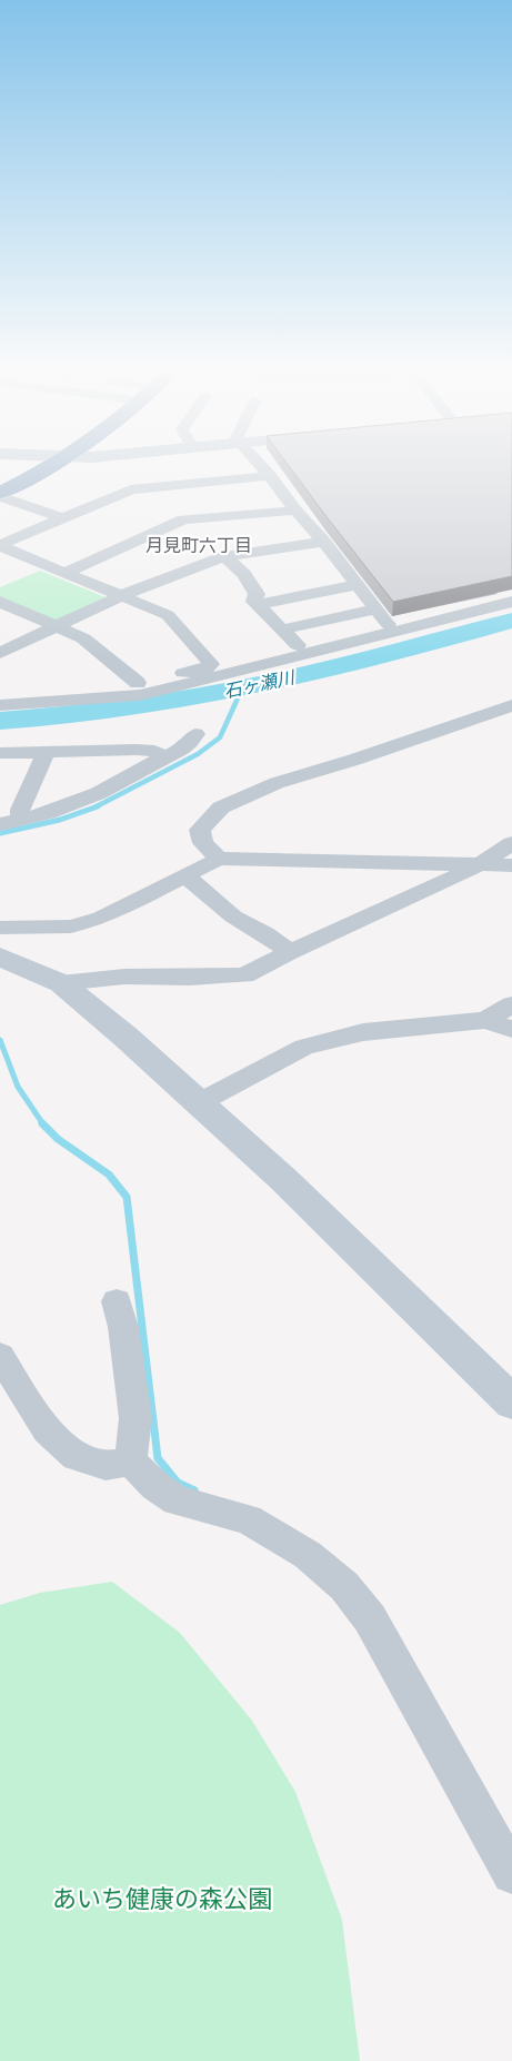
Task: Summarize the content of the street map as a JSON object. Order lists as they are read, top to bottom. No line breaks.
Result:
{"districts":["月見町六丁目"],"water":["石ヶ瀬川"],"parks":["あいち健康の森公園"]}
